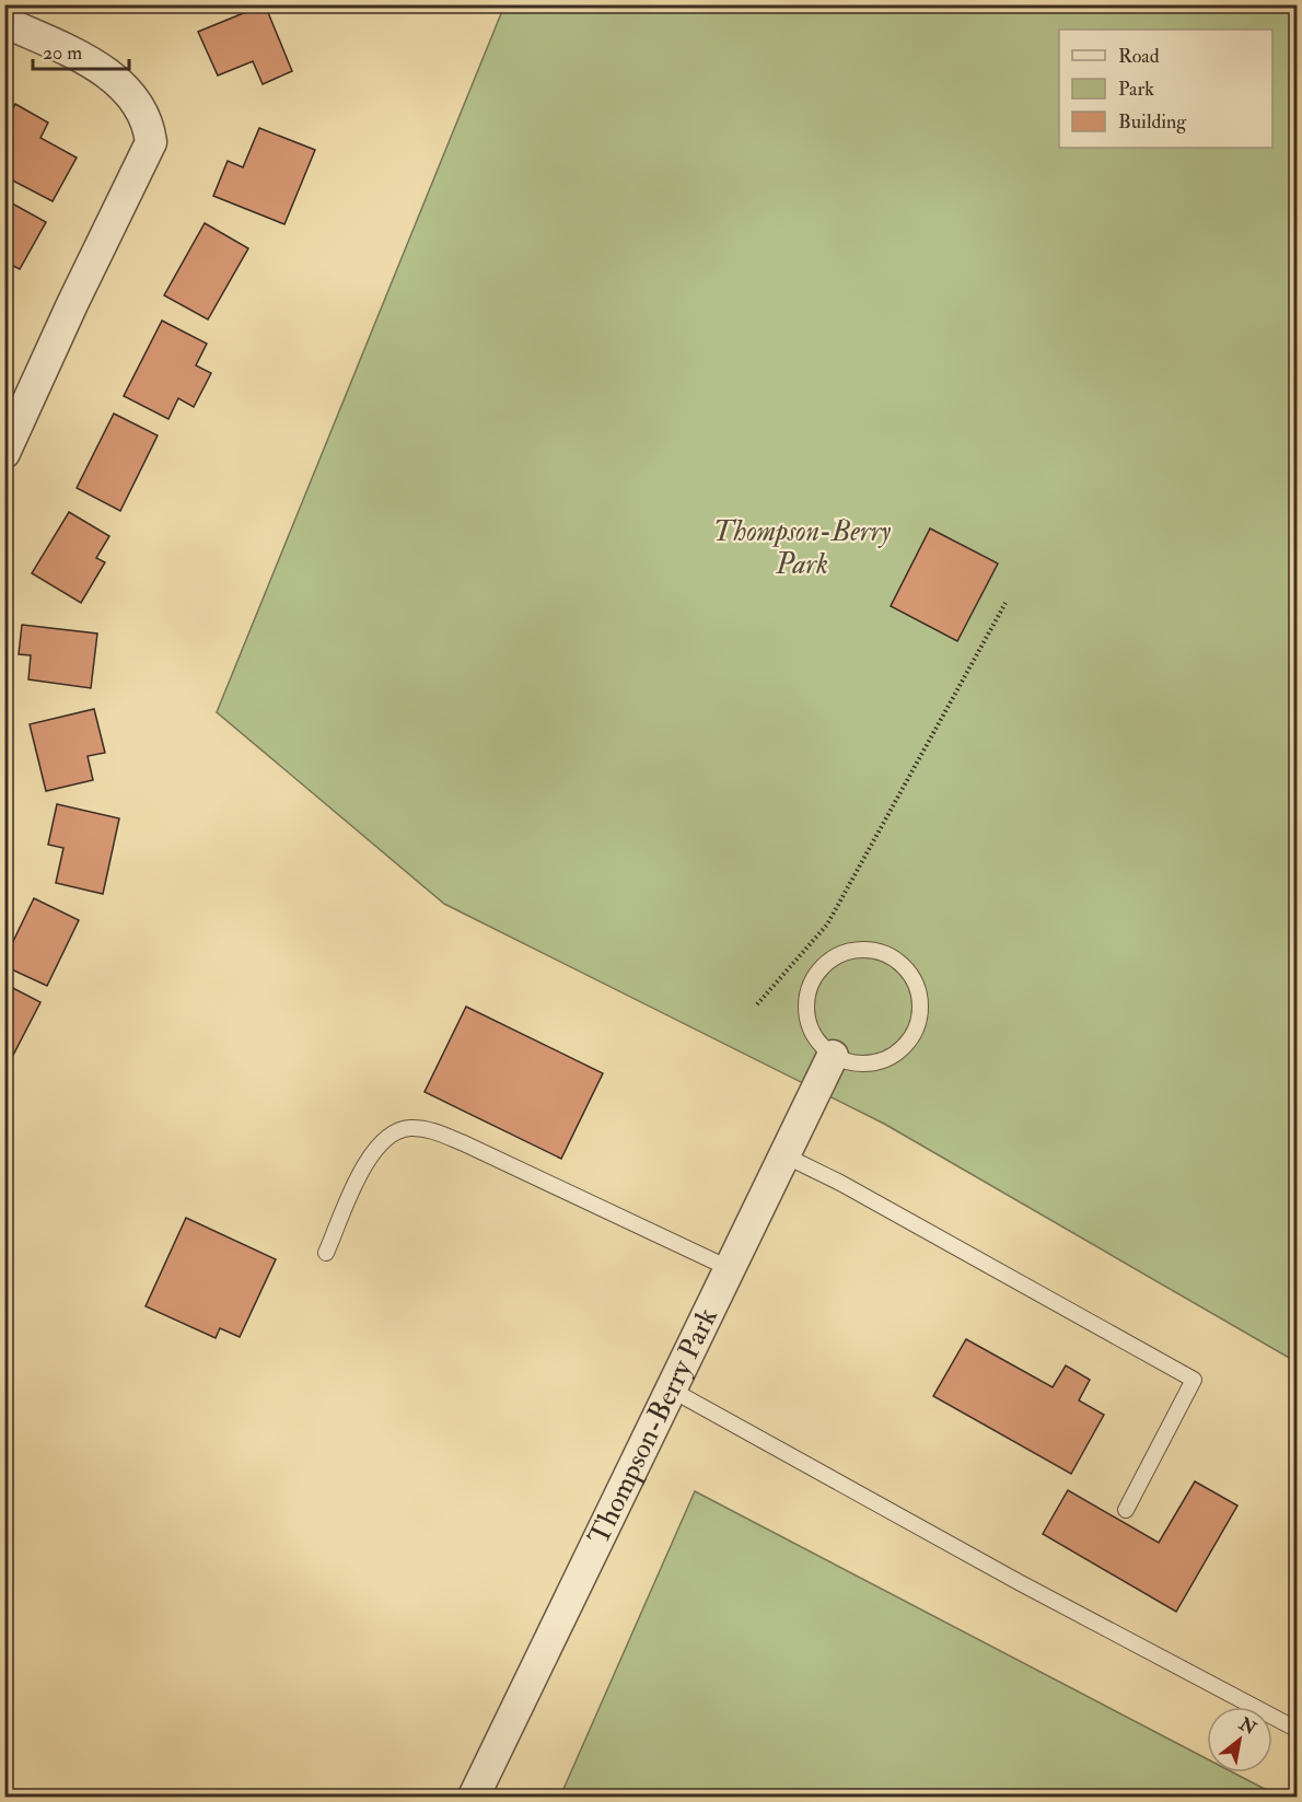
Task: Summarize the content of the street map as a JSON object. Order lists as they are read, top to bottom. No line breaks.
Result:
{"streets":{"street":["Thompson-Berry Park"]},"parks":["Thompson-Berry Park"],"legend":["Road","Park","Building"],"scale_bar":"20 m","north":"top right"}
